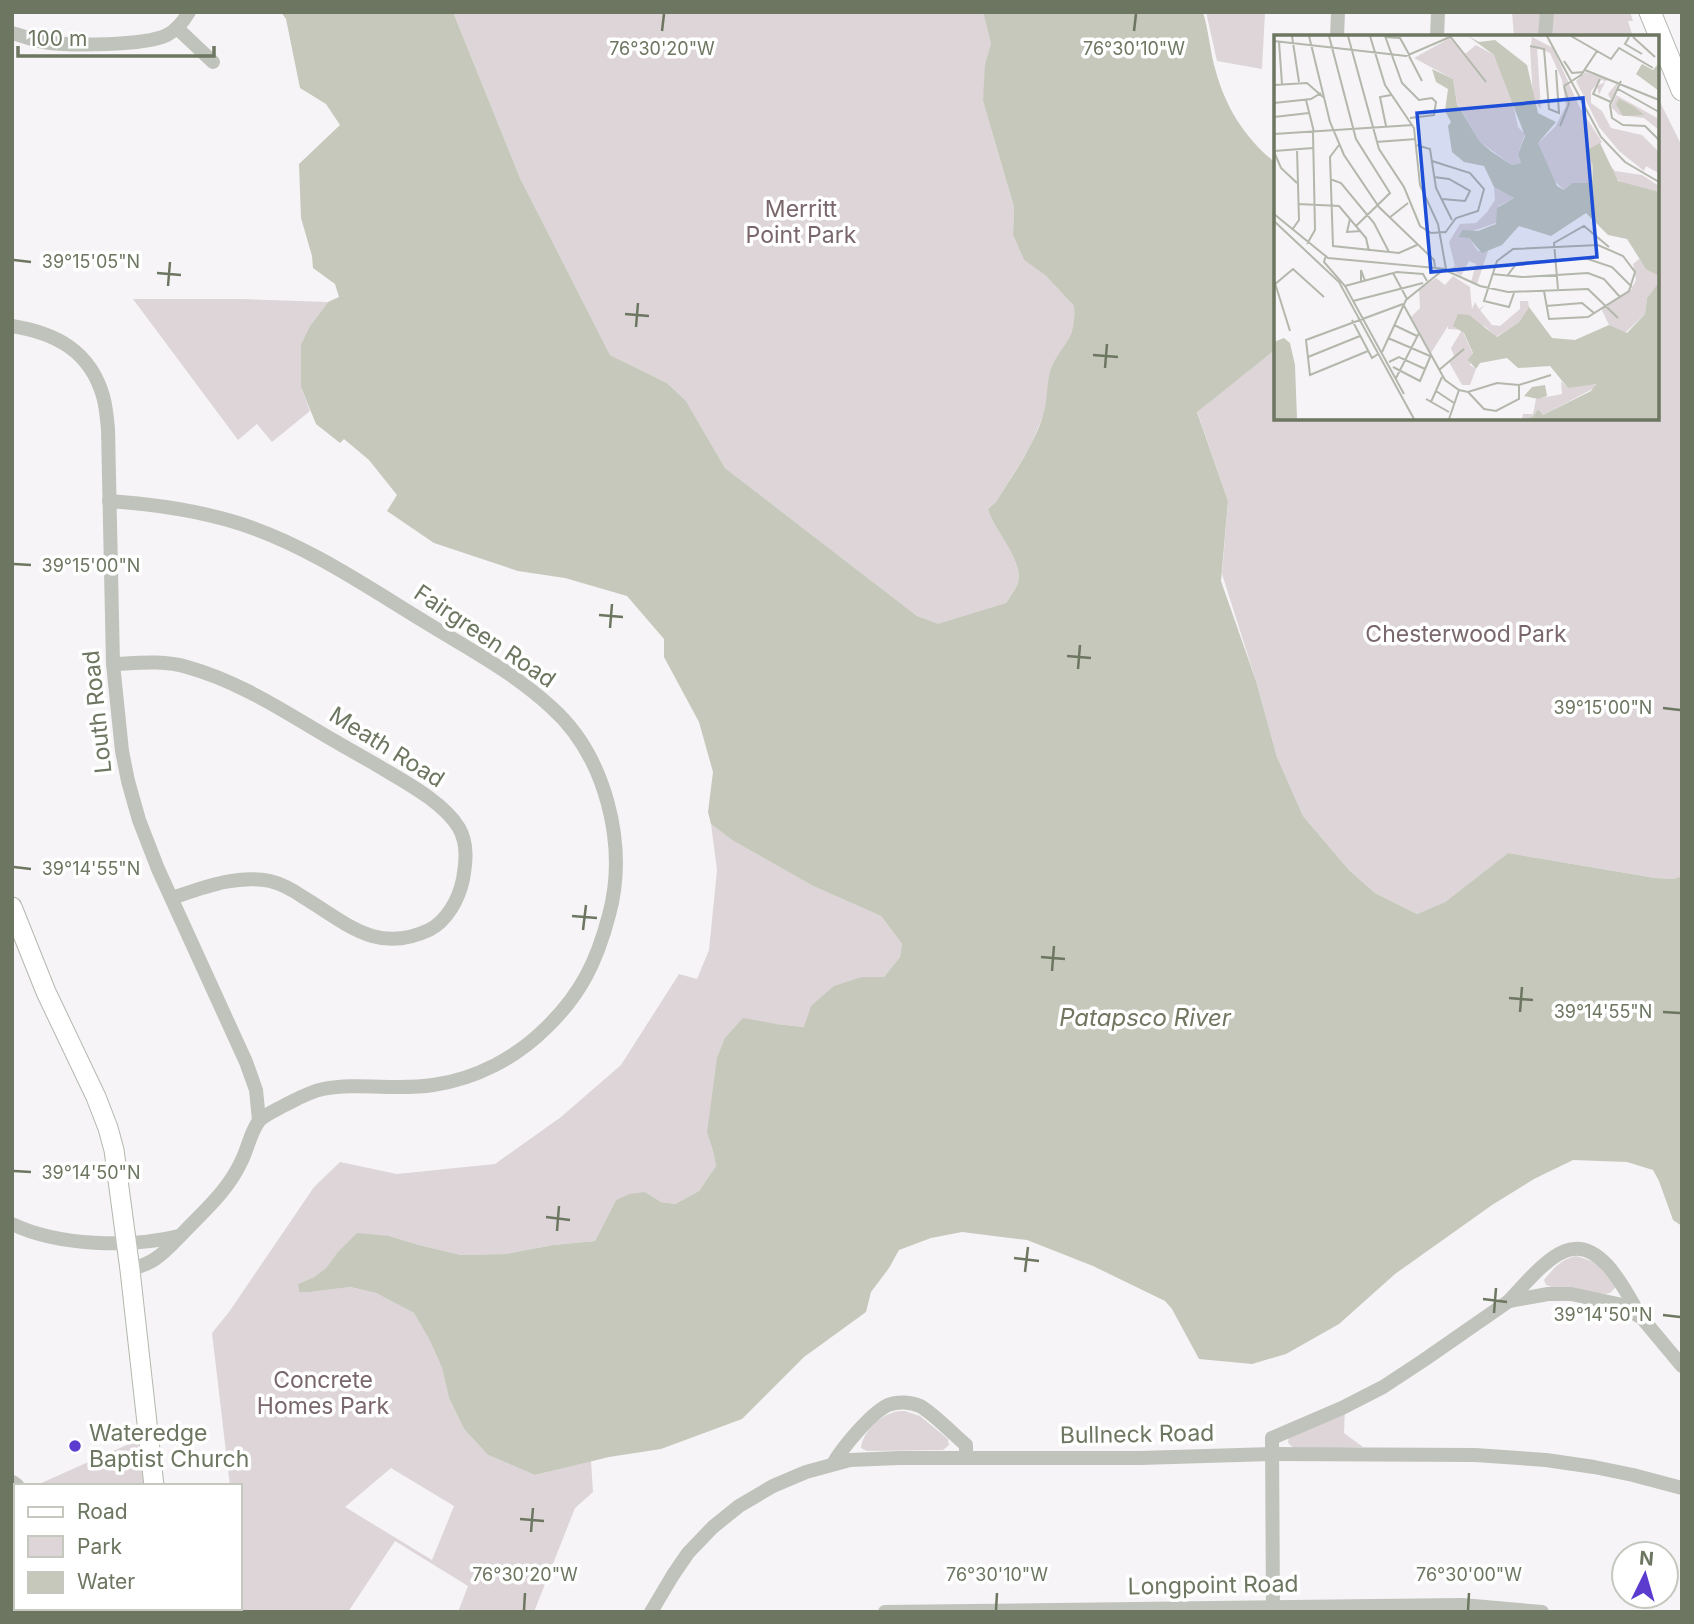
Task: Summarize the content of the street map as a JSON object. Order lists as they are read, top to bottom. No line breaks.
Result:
{"streets":{"street":["Fairgreen Road","Louth Road","Meath Road","Bullneck Road","Longpoint Road"]},"crossings":[["Fairgreen Road","Louth Road"],["Louth Road","Meath Road"]],"water":["Patapsco River"],"parks":["Merritt Point Park","Chesterwood Park","Concrete Homes Park"],"places":["Wateredge Baptist Church"],"legend":["Road","Park","Water"],"scale_bar":"100 m","north":"top","coordinates":["76°30'20\"W","76°30'10\"W","39°15'05\"N","39°15'00\"N","39°14'55\"N","39°14'50\"N","76°30'00\"W"]}
